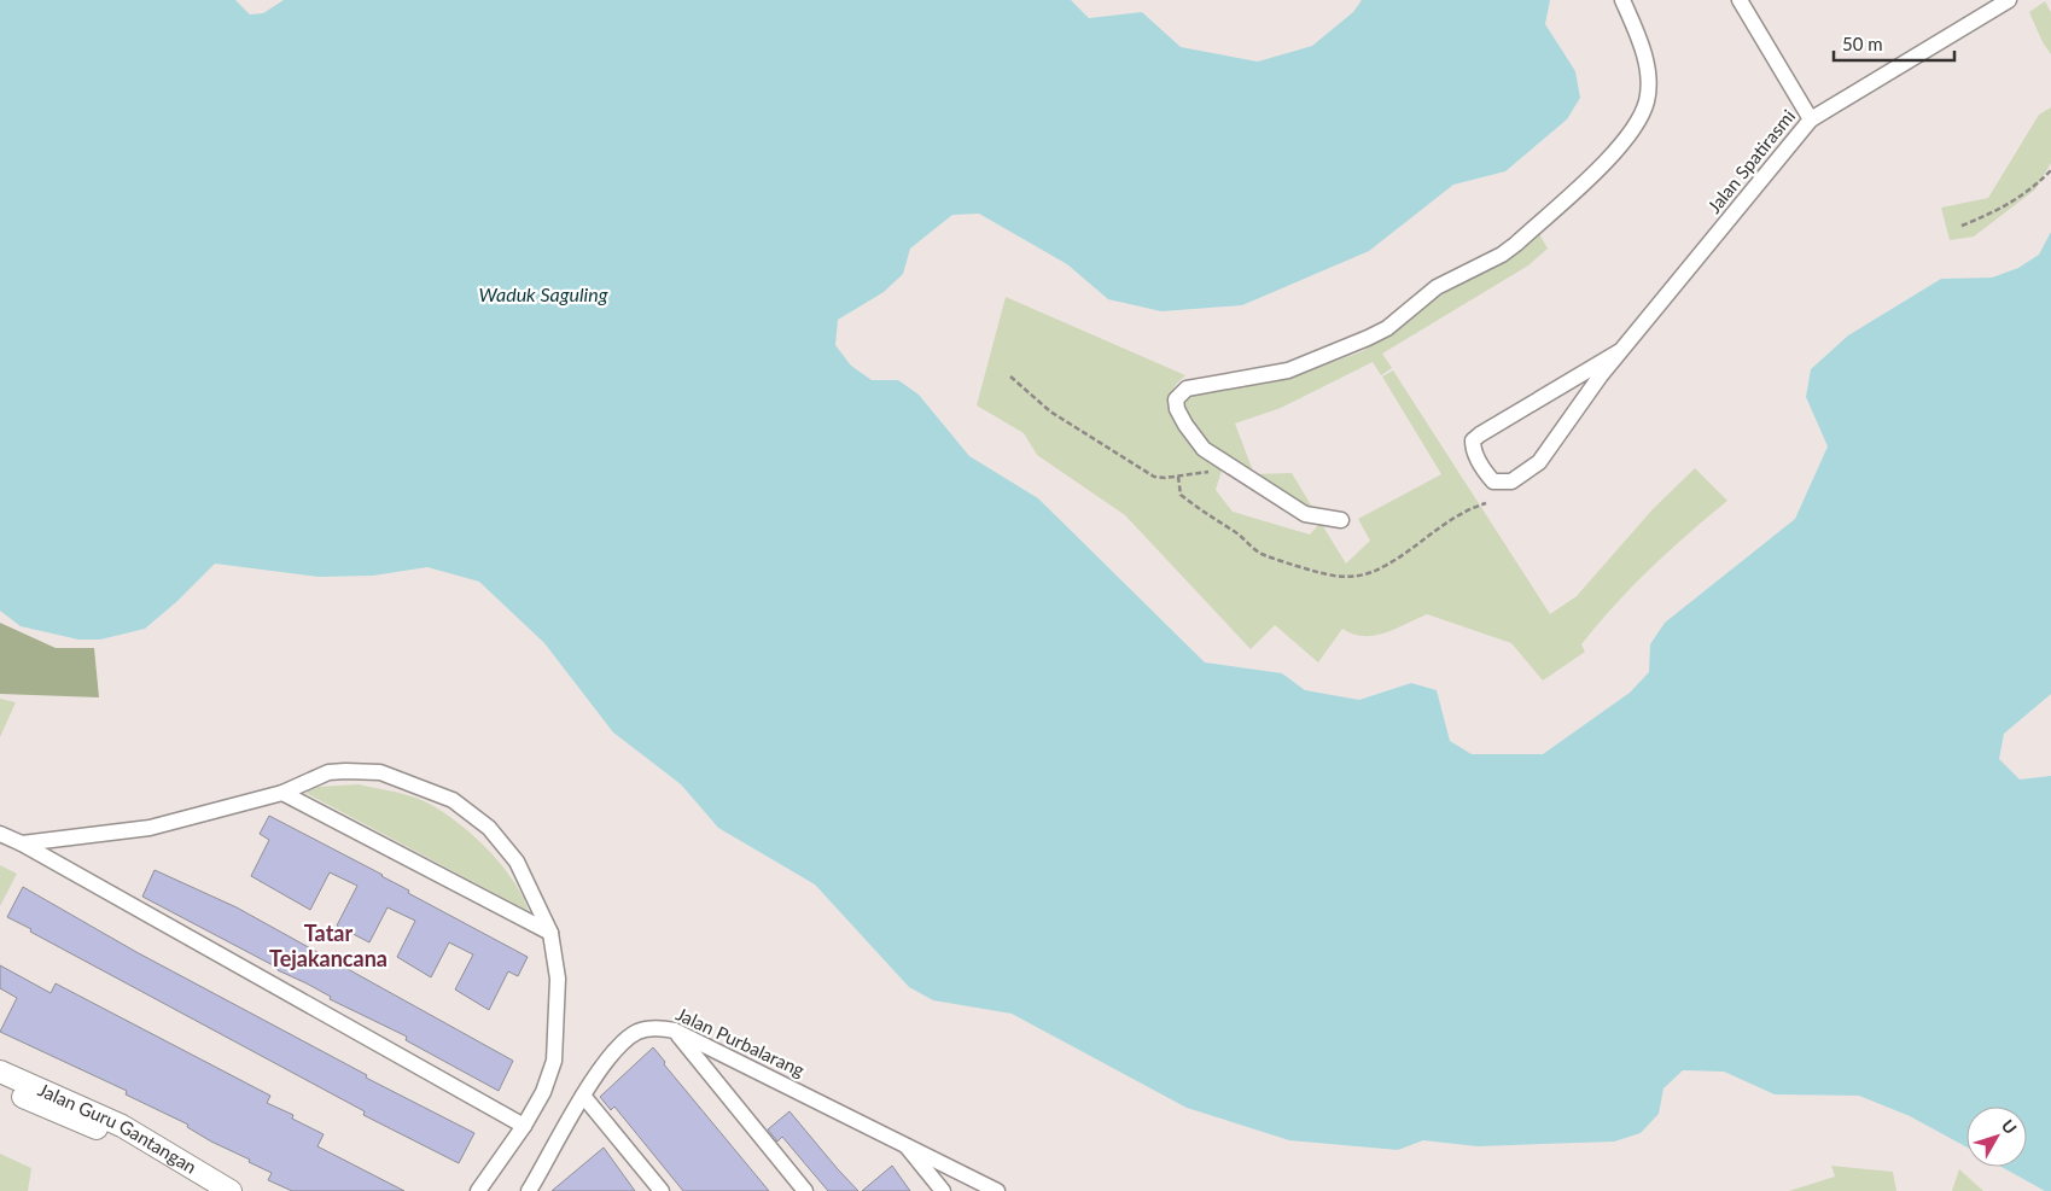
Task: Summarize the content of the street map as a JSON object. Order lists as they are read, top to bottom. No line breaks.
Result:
{"streets":{"street":["Jalan Spatirasmi","Jalan Purbalarang","Jalan Guru Gantangan"]},"districts":["Tatar Tejakancana"],"water":["Waduk Saguling"],"scale_bar":"50 m","north":"top right"}
